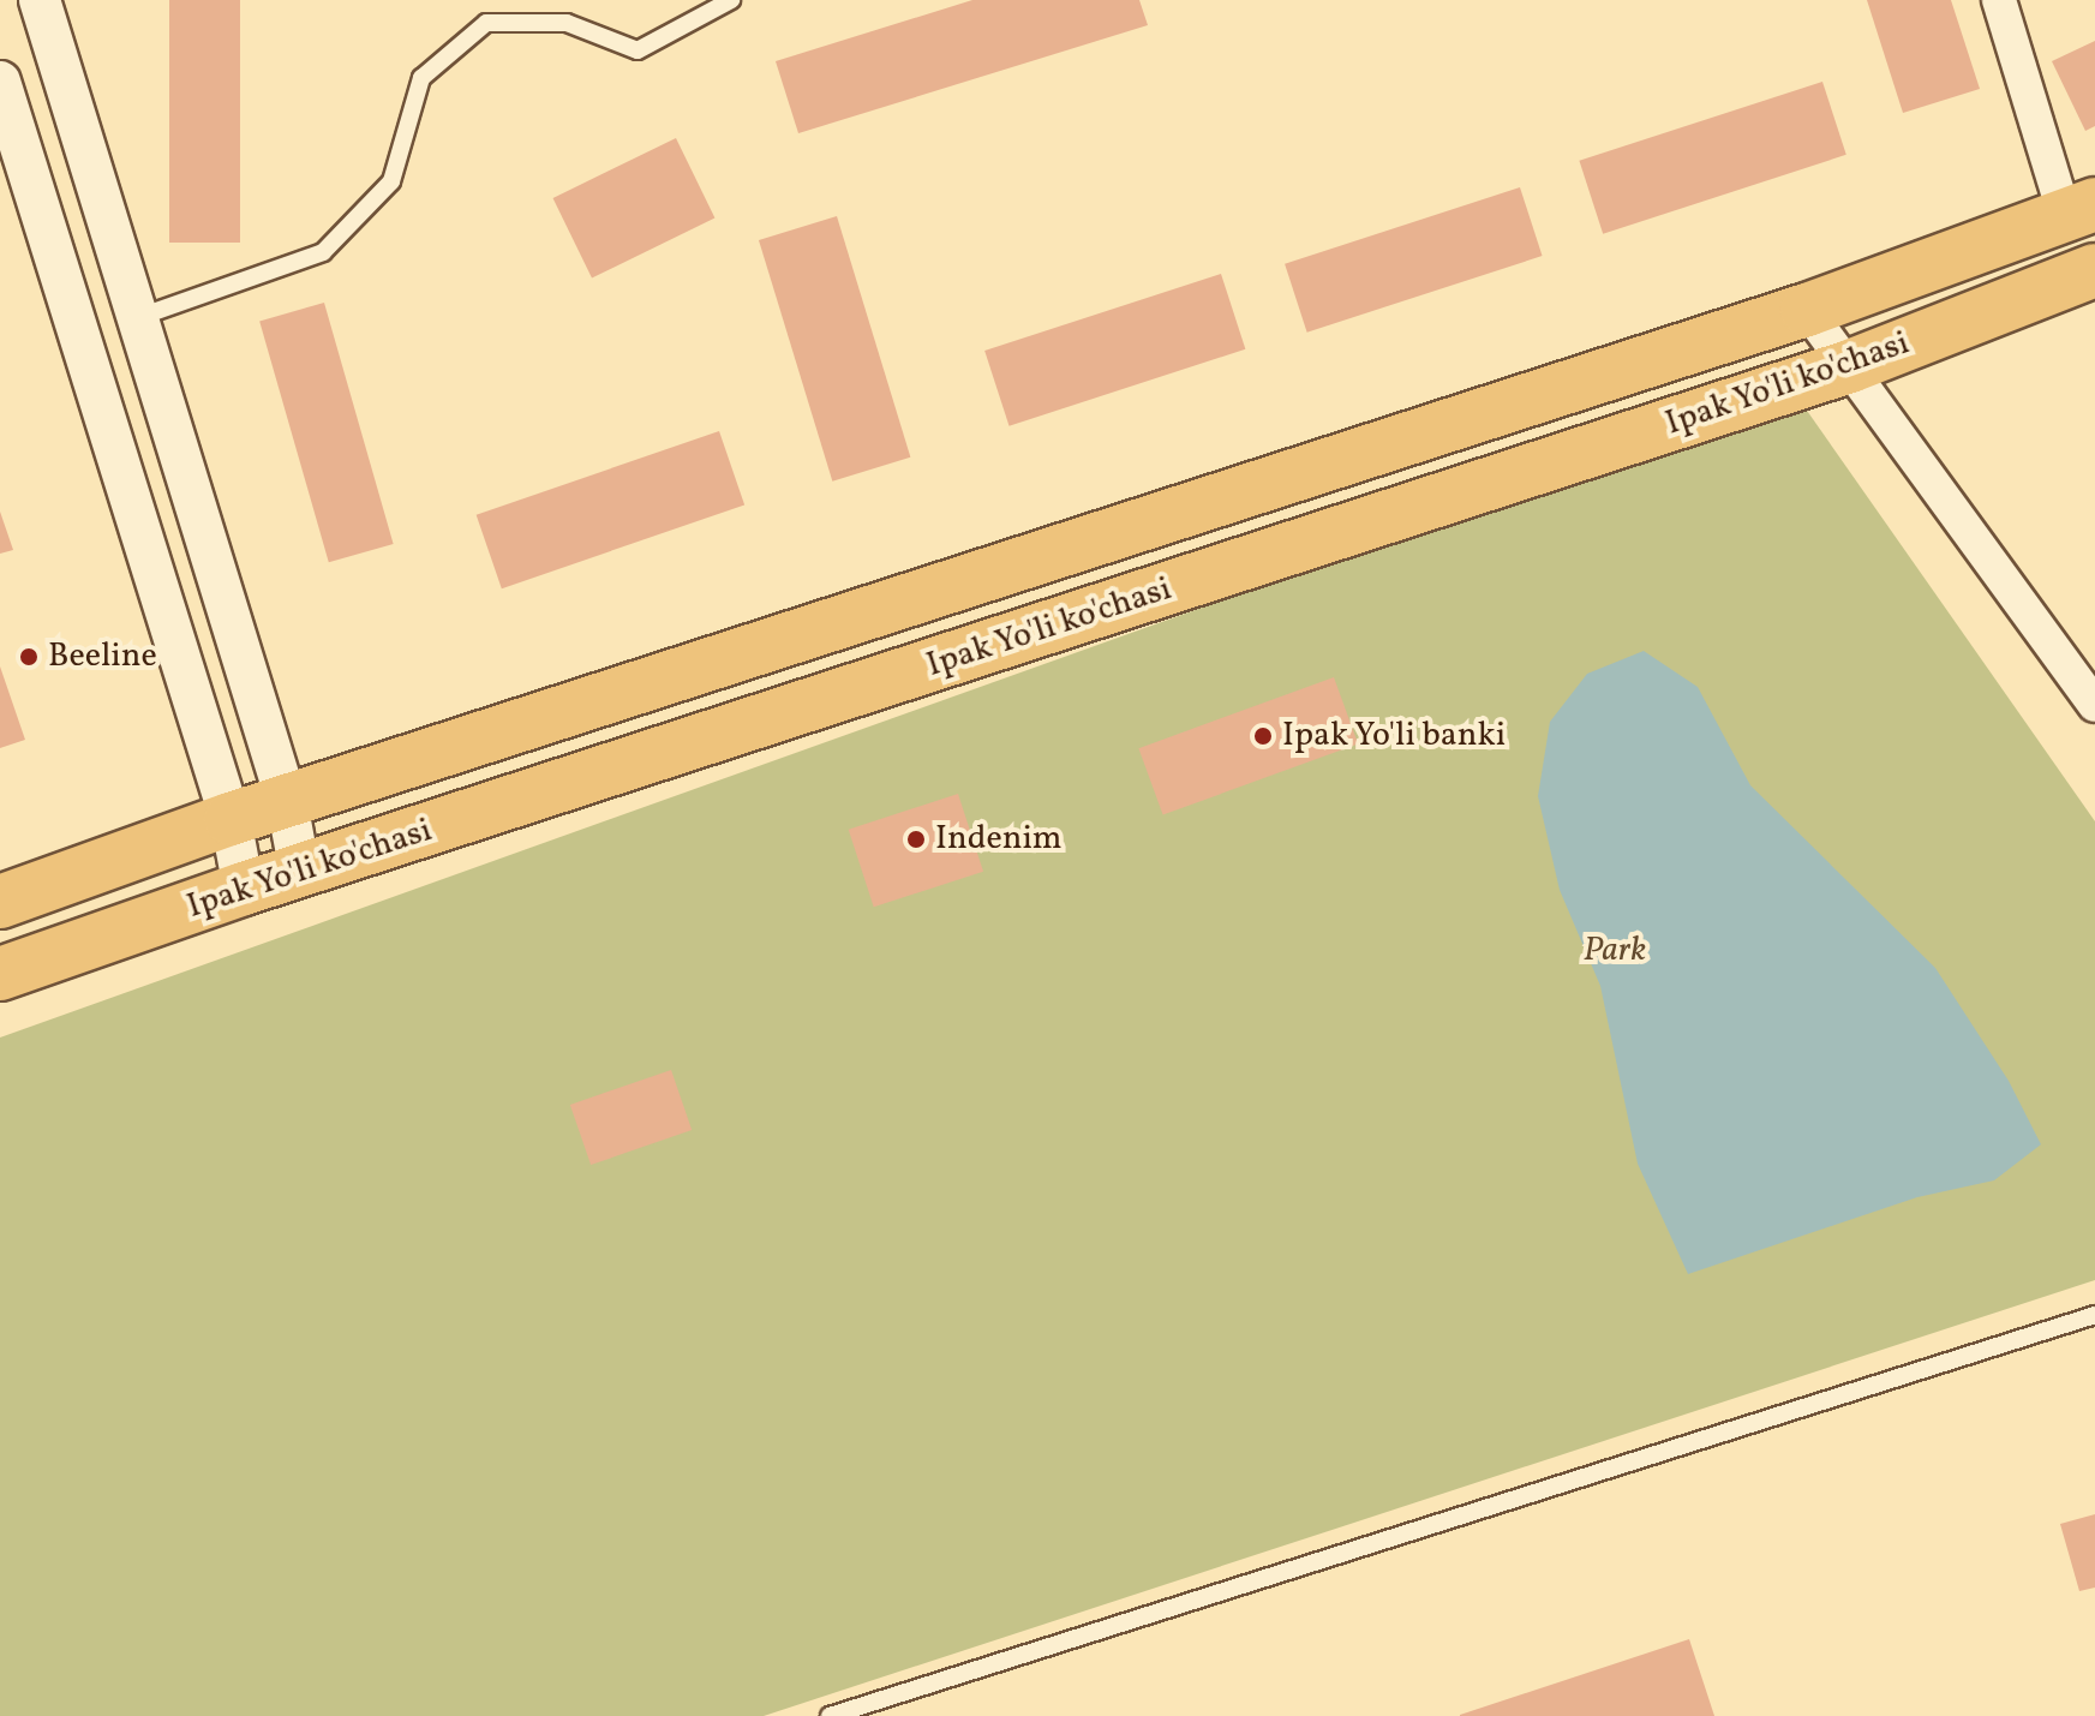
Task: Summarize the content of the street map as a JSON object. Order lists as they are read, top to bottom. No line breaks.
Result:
{"streets":{"main road":["Ipak Yo'li ko'chasi"]},"parks":["Park"],"places":["Beeline","Ipak Yo'li banki","Indenim"]}
